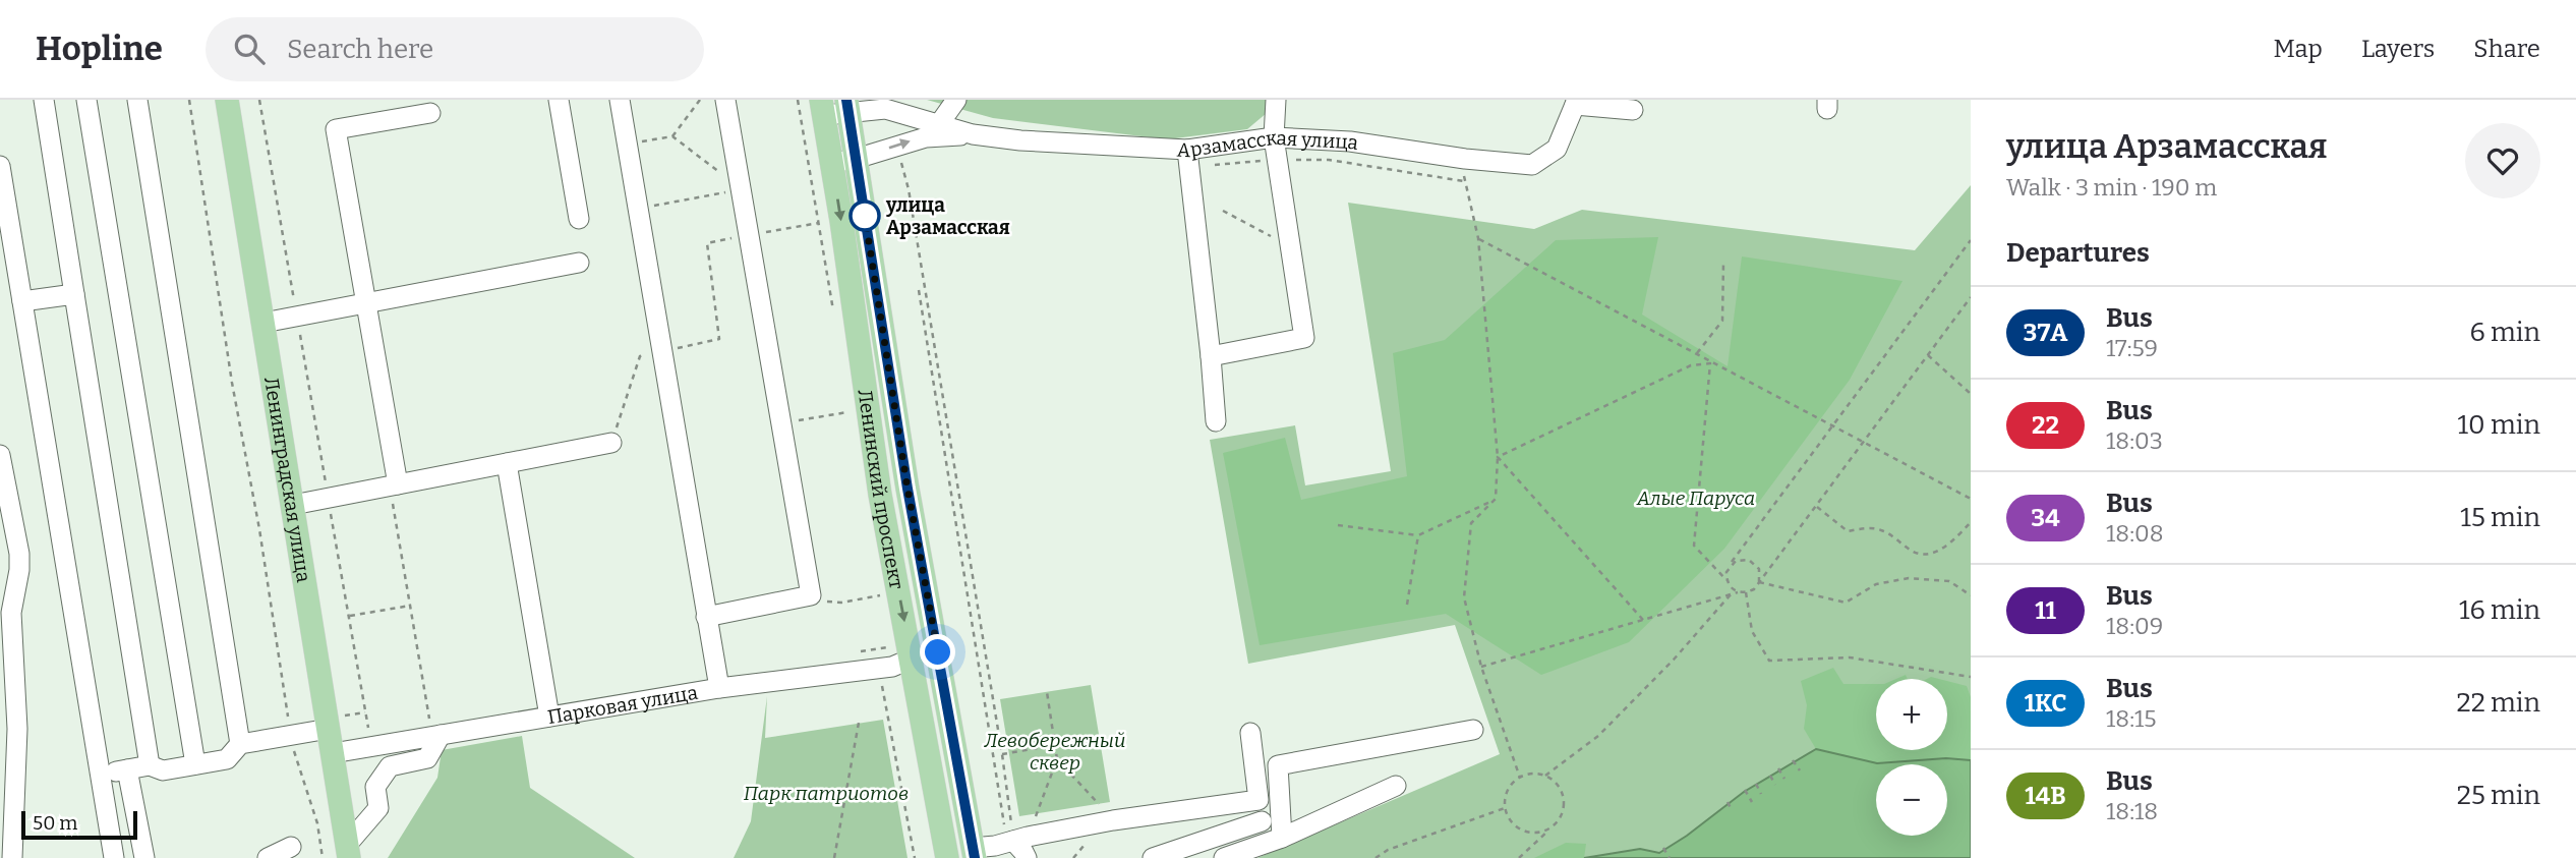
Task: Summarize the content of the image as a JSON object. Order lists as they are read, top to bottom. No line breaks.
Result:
{"streets":{"main road":["Ленинградская улица","Ленинский проспект"],"street":["Арзамасская улица","Парковая улица"]},"crossings":[["Арзамасская улица","Ленинский проспект"],["Ленинградская улица","Парковая улица"],["Ленинский проспект","Парковая улица"]],"parks":["Алые Паруса","Левобережный сквер","Парк патриотов"],"places":["улица Арзамасская"],"lines":["bus line 37А"],"scale_bar":"50 m","page":{"header":"Hopline","search":"Search here","nav":["Map","Layers","Share"],"heading":[["улица Арзамасская","Walk · 3 min · 190 m"],"Departures"],"list":[{"mark":"37А","name":"Bus","note":"17:59","value":"6 min"},{"mark":"22","name":"Bus","note":"18:03","value":"10 min"},{"mark":"34","name":"Bus","note":"18:08","value":"15 min"},{"mark":"11","name":"Bus","note":"18:09","value":"16 min"},{"mark":"1КС","name":"Bus","note":"18:15","value":"22 min"},{"mark":"14В","name":"Bus","note":"18:18","value":"25 min"}],"map_buttons":["+","−"],"scale":"50 m"}}
